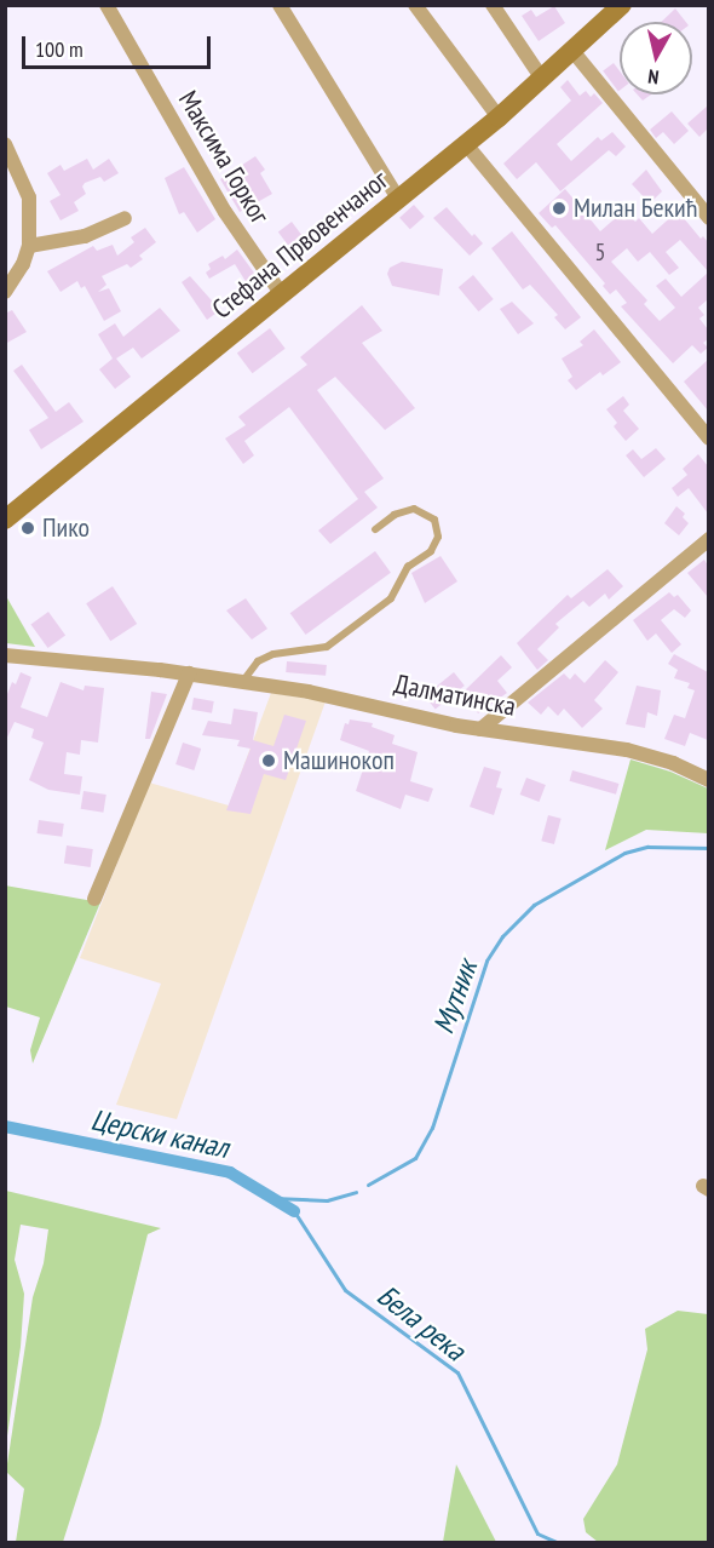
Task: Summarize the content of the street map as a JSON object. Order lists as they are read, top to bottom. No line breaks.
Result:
{"streets":{"street":["Максима Горког","Стефана Првовенчаног","Далматинска"]},"crossings":[["Максима Горког","Стефана Првовенчаног"]],"water":["Мутник","Церски канал","Бела река"],"places":["Милан Бекић","Пико","Машинокоп"],"house_numbers":["5"],"scale_bar":"100 m","north":"bottom"}
